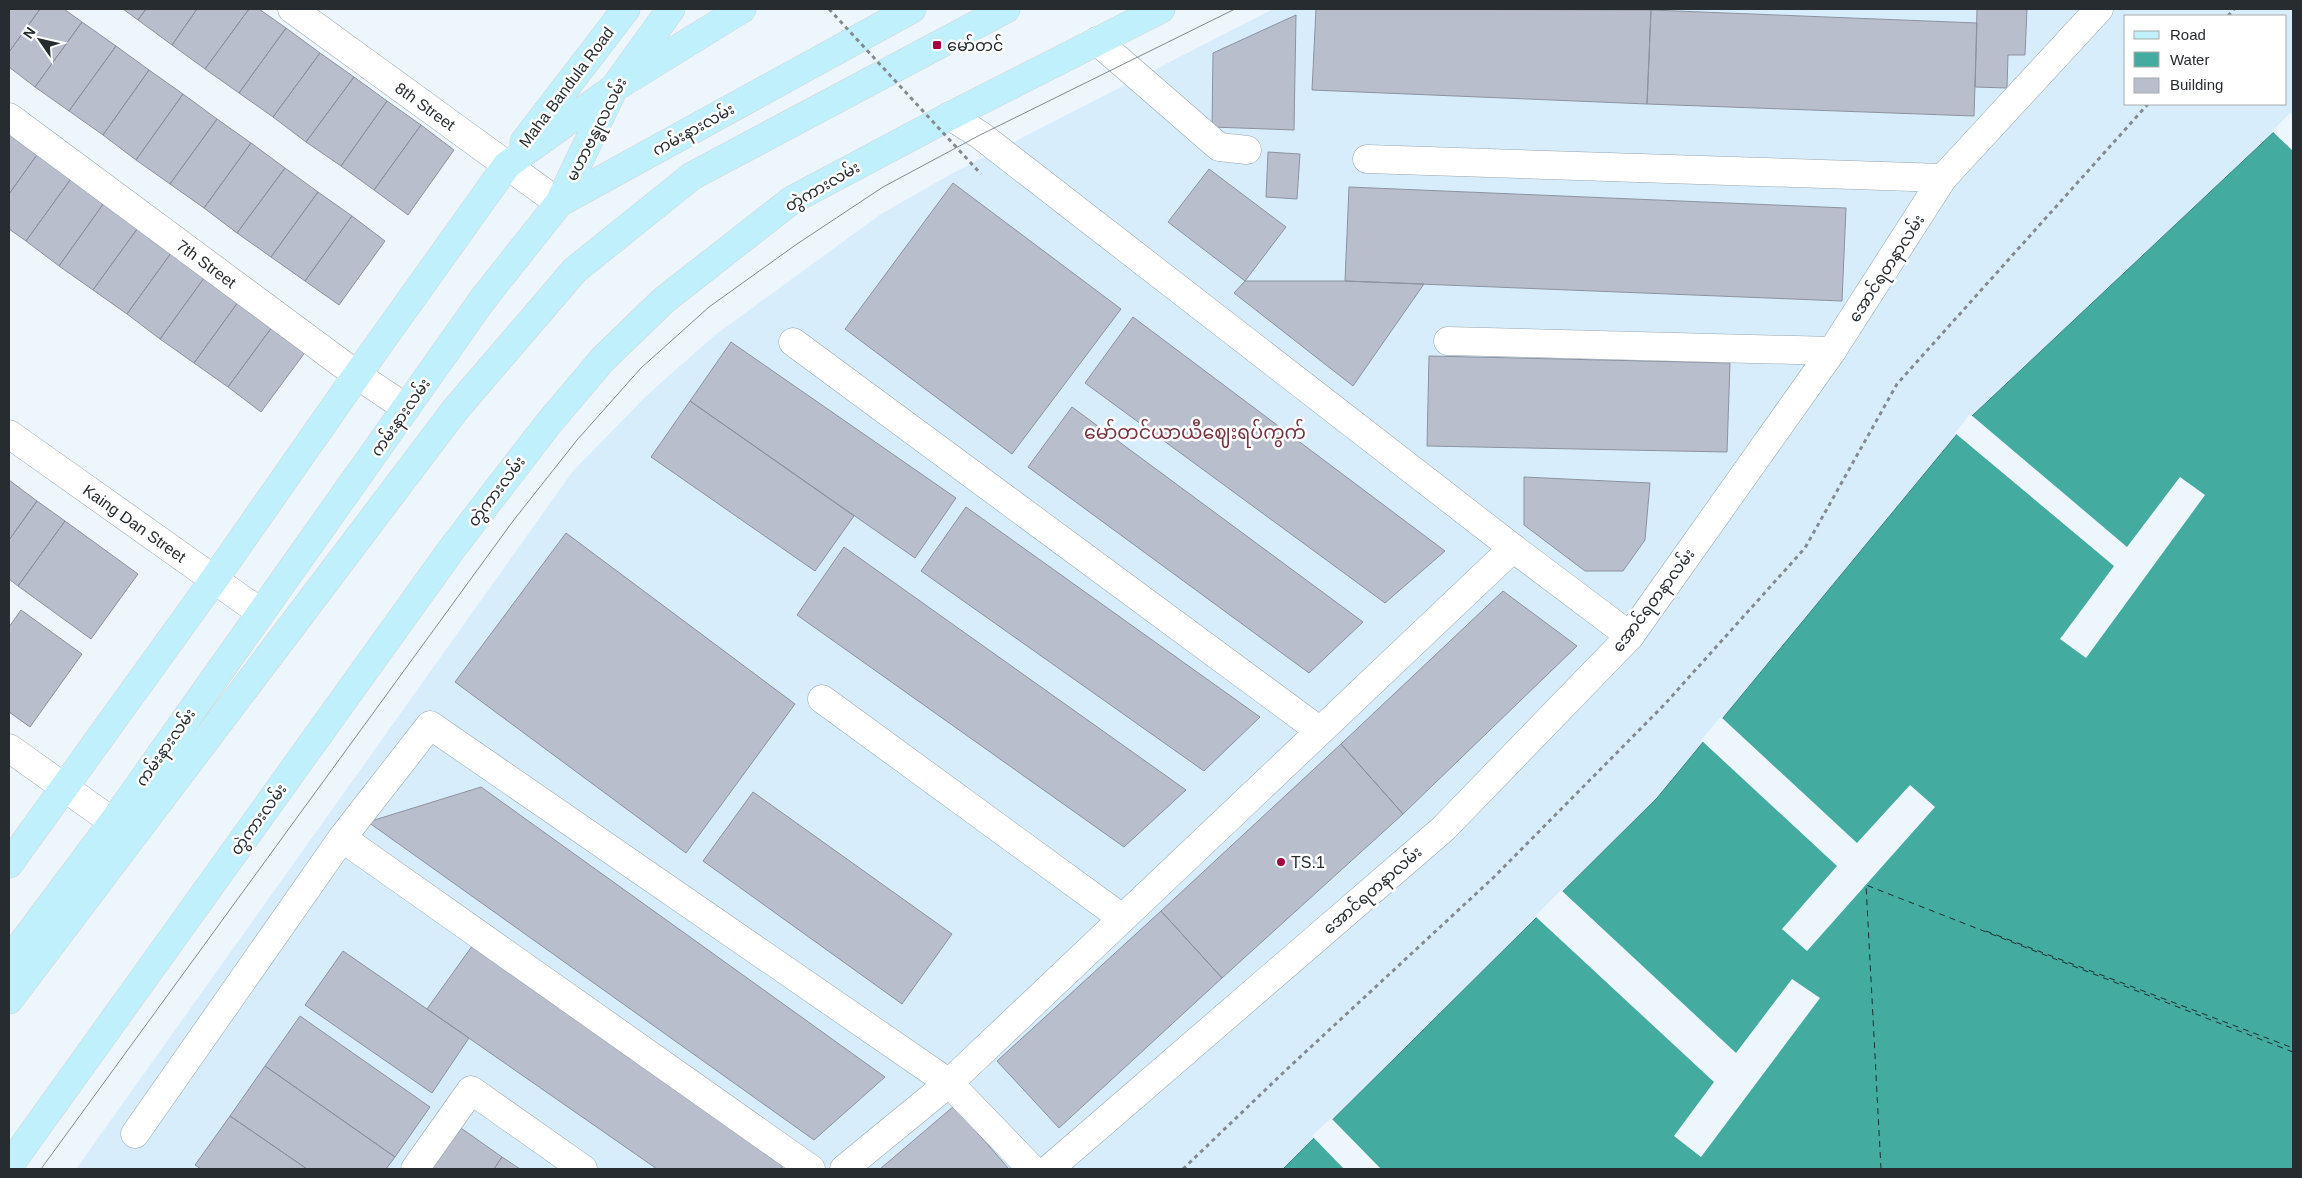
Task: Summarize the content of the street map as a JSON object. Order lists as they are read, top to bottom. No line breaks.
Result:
{"streets":{"main road":["Maha Bandula Road","မဟာဗန္ဓုလလမ်း","ကမ်းနားလမ်း","တွဲကားလမ်း"],"street":["8th Street","7th Street","အောင်ရတနာလမ်း","Kaing Dan Street"]},"crossings":[["Maha Bandula Road","8th Street"],["8th Street","မဟာဗန္ဓုလလမ်း"],["8th Street","ကမ်းနားလမ်း"],["မဟာဗန္ဓုလလမ်း","ကမ်းနားလမ်း"],["ကမ်းနားလမ်း","7th Street"],["ကမ်းနားလမ်း","Kaing Dan Street"]],"districts":["မော်တင်ယာယီဈေးရပ်ကွက်"],"places":{"transit":["မော်တင်"],"other":["TS.1"]},"legend":["Road","Water","Building"],"north":"top left"}
